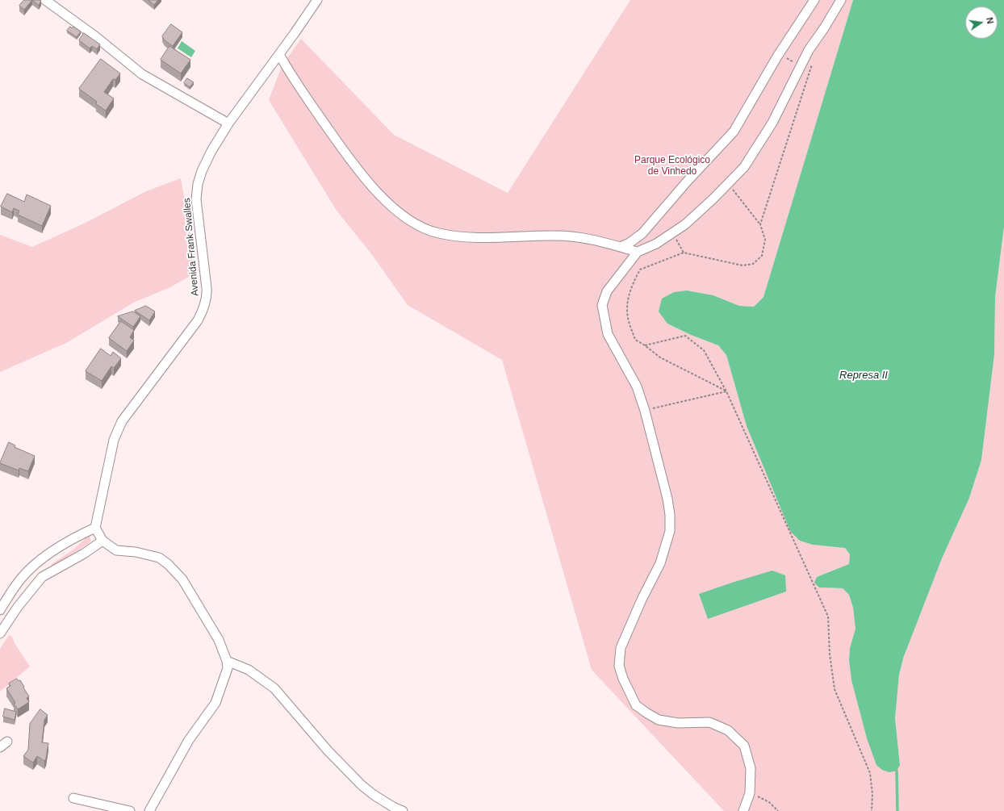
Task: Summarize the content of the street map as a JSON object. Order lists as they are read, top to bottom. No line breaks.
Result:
{"streets":{"street":["Avenida Frank Swalles"]},"water":["Represa II"],"parks":["Parque Ecológico de Vinhedo"],"north":"right"}
